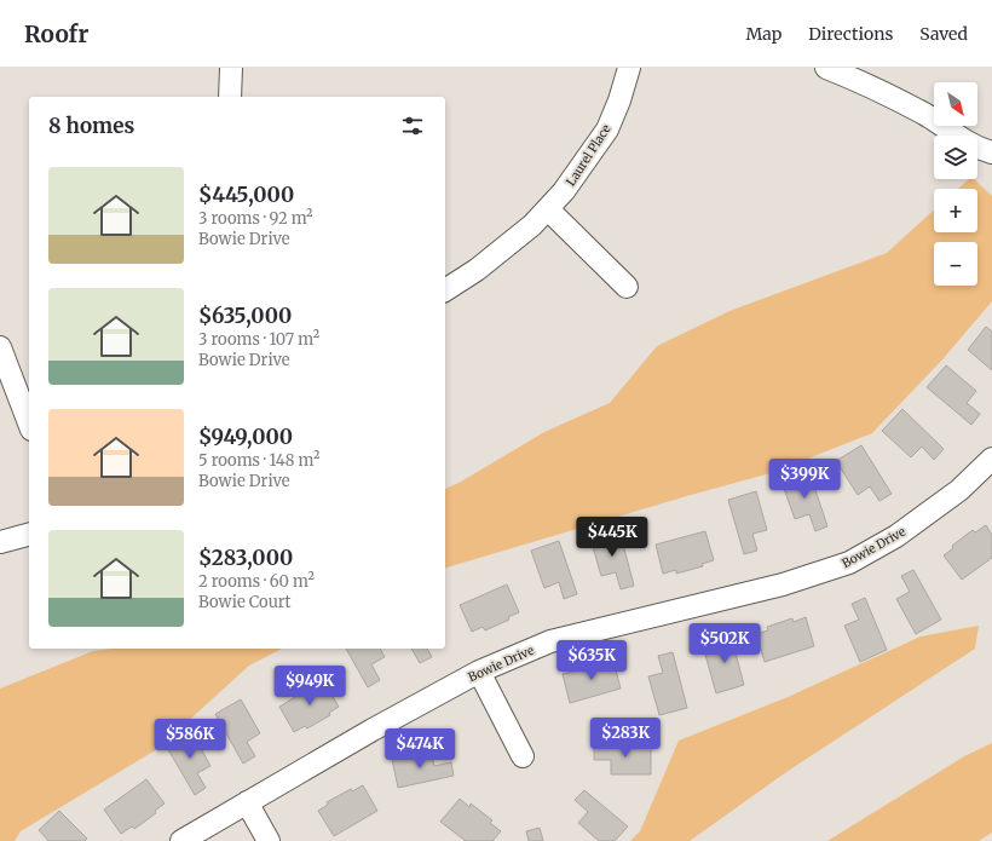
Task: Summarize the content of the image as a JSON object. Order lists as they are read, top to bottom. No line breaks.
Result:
{"streets":{"street":["Laurel Place","Bowie Drive"]},"north":"bottom right","page":{"header":"Roofr","nav":["Map","Directions","Saved"],"map_buttons":["+","−"],"heading":"8 homes","list":[{"name":"$445,000","note":"3 rooms · 92 m² · Bowie Drive"},{"name":"$635,000","note":"3 rooms · 107 m² · Bowie Drive"},{"name":"$949,000","note":"5 rooms · 148 m² · Bowie Drive"},{"name":"$283,000","note":"2 rooms · 60 m² · Bowie Court"}],"price":["$399K","$445K","$502K","$635K","$949K","$283K","$586K","$474K"]}}
